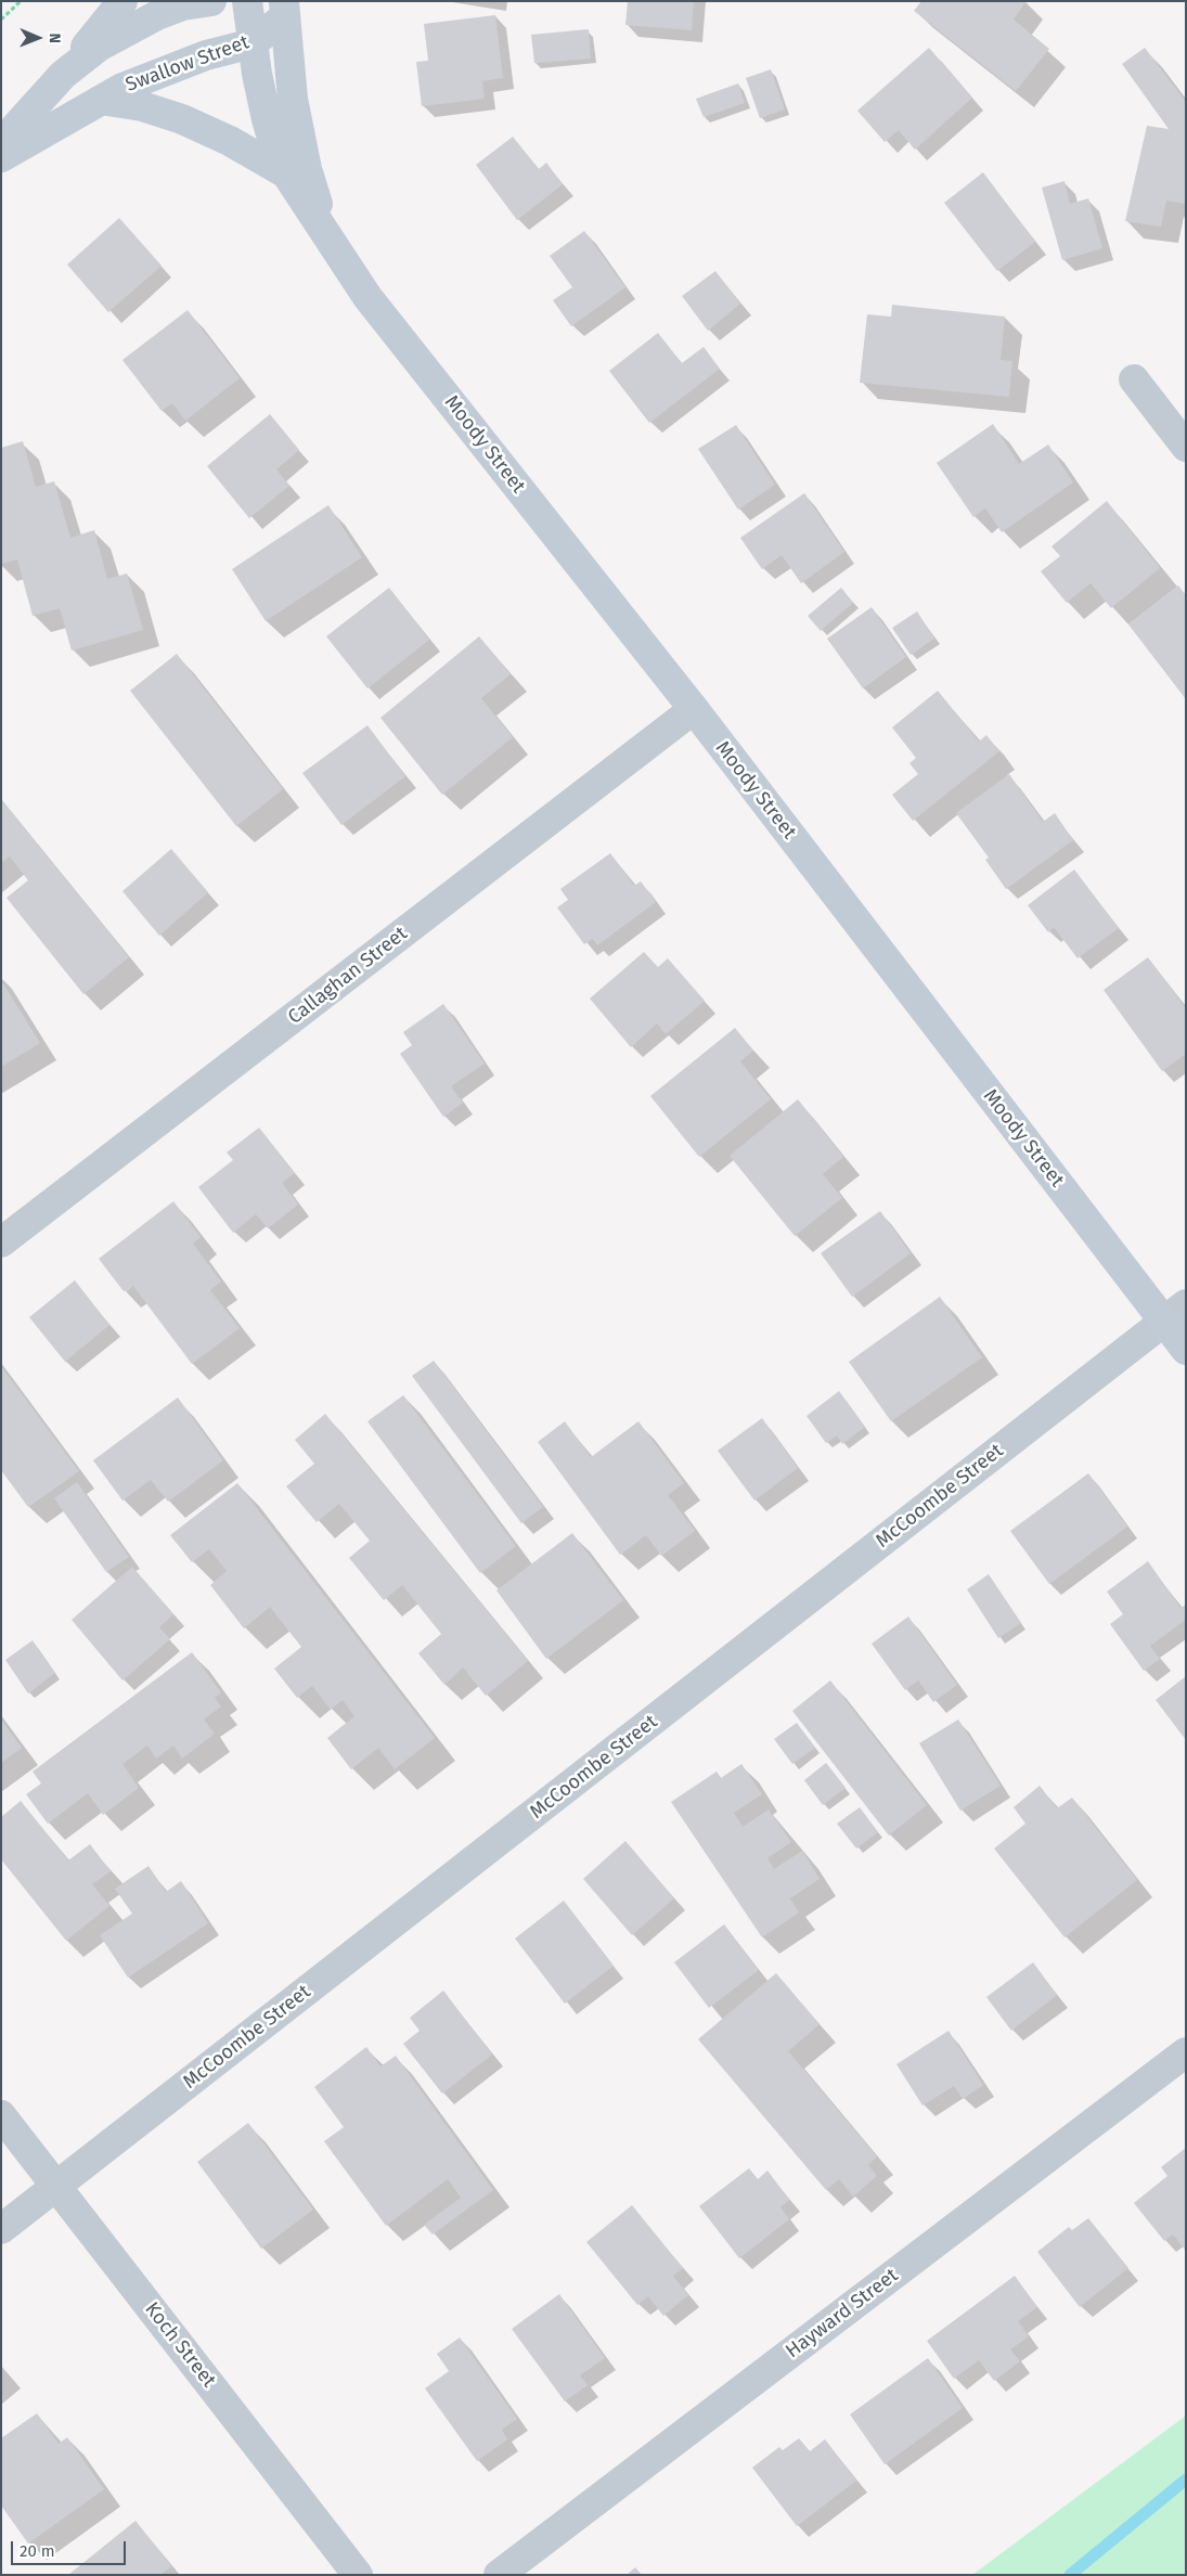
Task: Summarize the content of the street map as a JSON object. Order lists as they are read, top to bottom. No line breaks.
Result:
{"streets":{"main road":["Swallow Street","Moody Street"],"street":["Callaghan Street","McCoombe Street","Hayward Street","Koch Street"]},"crossings":[["Swallow Street","Moody Street"],["Moody Street","Callaghan Street"],["Moody Street","McCoombe Street"],["McCoombe Street","Koch Street"]],"scale_bar":"20 m","north":"right"}
